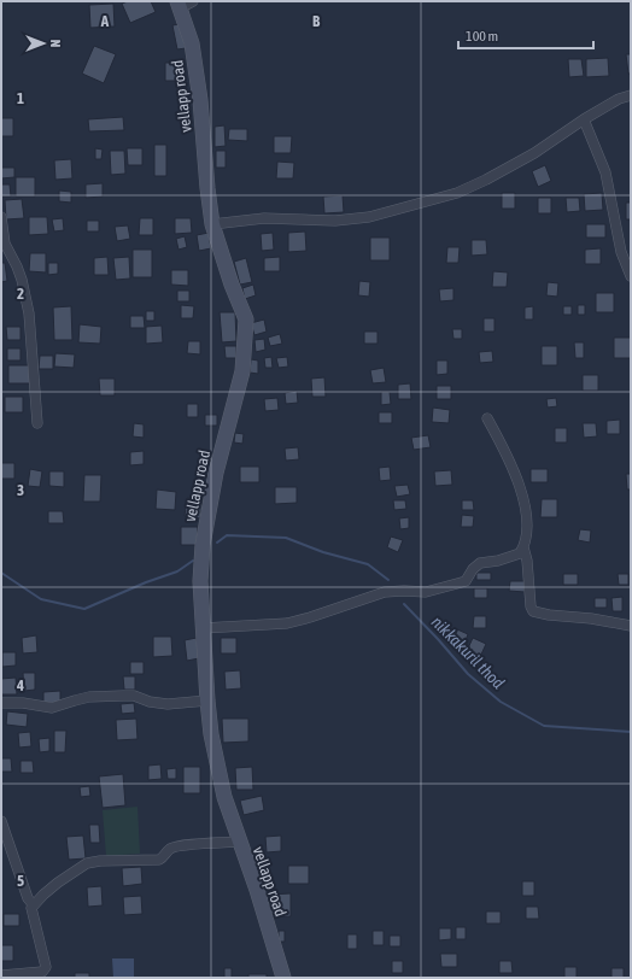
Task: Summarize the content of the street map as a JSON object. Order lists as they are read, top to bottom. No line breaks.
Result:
{"streets":{"main road":["vellapp road"]},"water":["nikkakuril thod"],"scale_bar":"100 m","north":"right","grid":{"columns":["A","B"],"rows":["1","2","3","4","5"]}}
